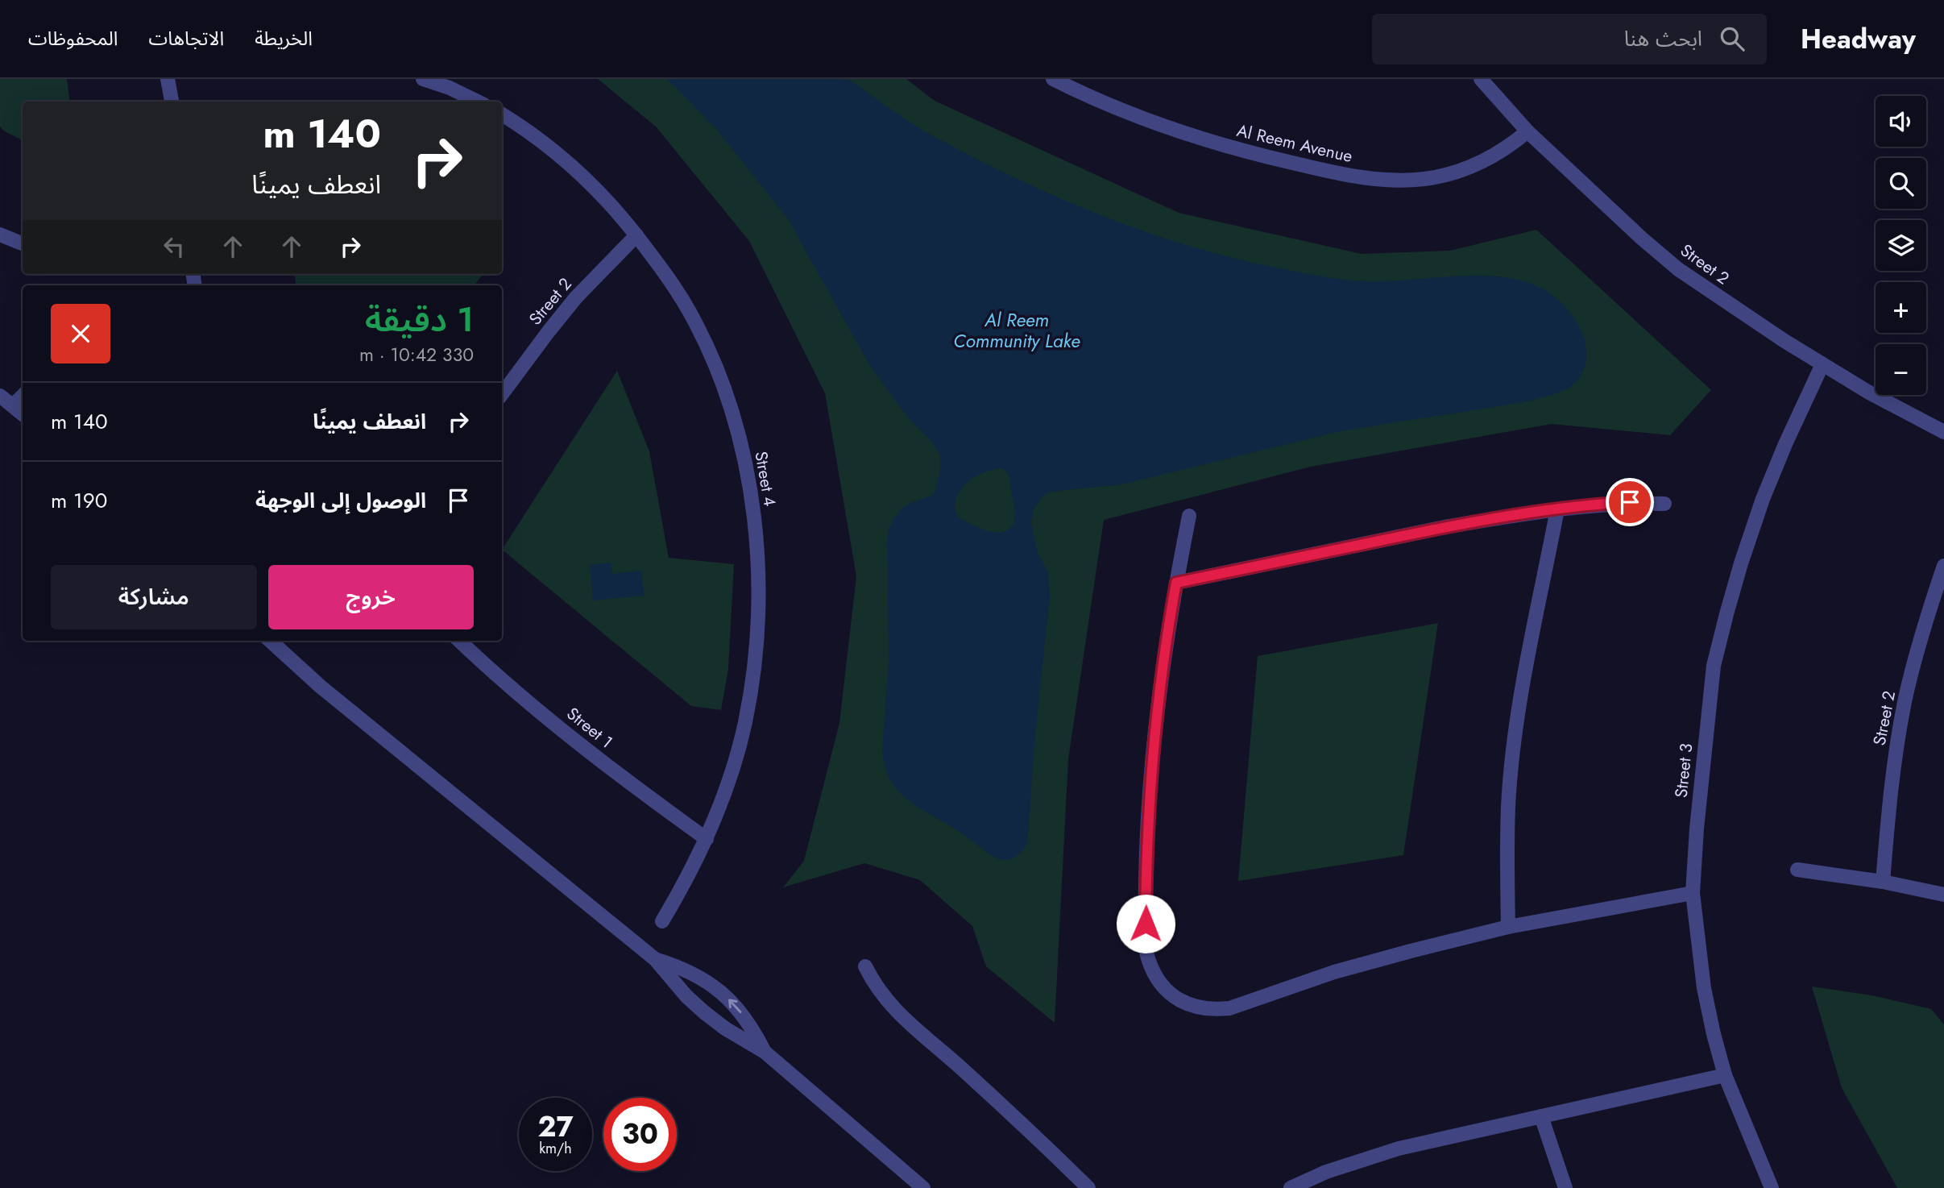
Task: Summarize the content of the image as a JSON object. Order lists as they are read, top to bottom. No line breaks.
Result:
{"streets":{"street":["Al Reem Avenue","Street 2","Street 4","Street 1","Street 3"]},"crossings":[["Al Reem Avenue","Street 2"],["Street 2","Street 4"],["Street 2","Street 3"],["Street 4","Street 1"]],"water":["Al Reem Community Lake"],"page":{"header":"Headway","search":"ابحث هنا","nav":["الخريطة","الاتجاهات","المحفوظات"],"map_buttons":["+","−"],"turn":["140 m","انعطف يمينًا"],"heading":["1 دقيقة","330 m · 10:42"],"list":[{"name":"انعطف يمينًا","value":"140 m"},{"name":"الوصول إلى الوجهة","value":"190 m"}],"buttons":["خروج","مشاركة"],"speed":"27 km/h","limit":"30"}}
